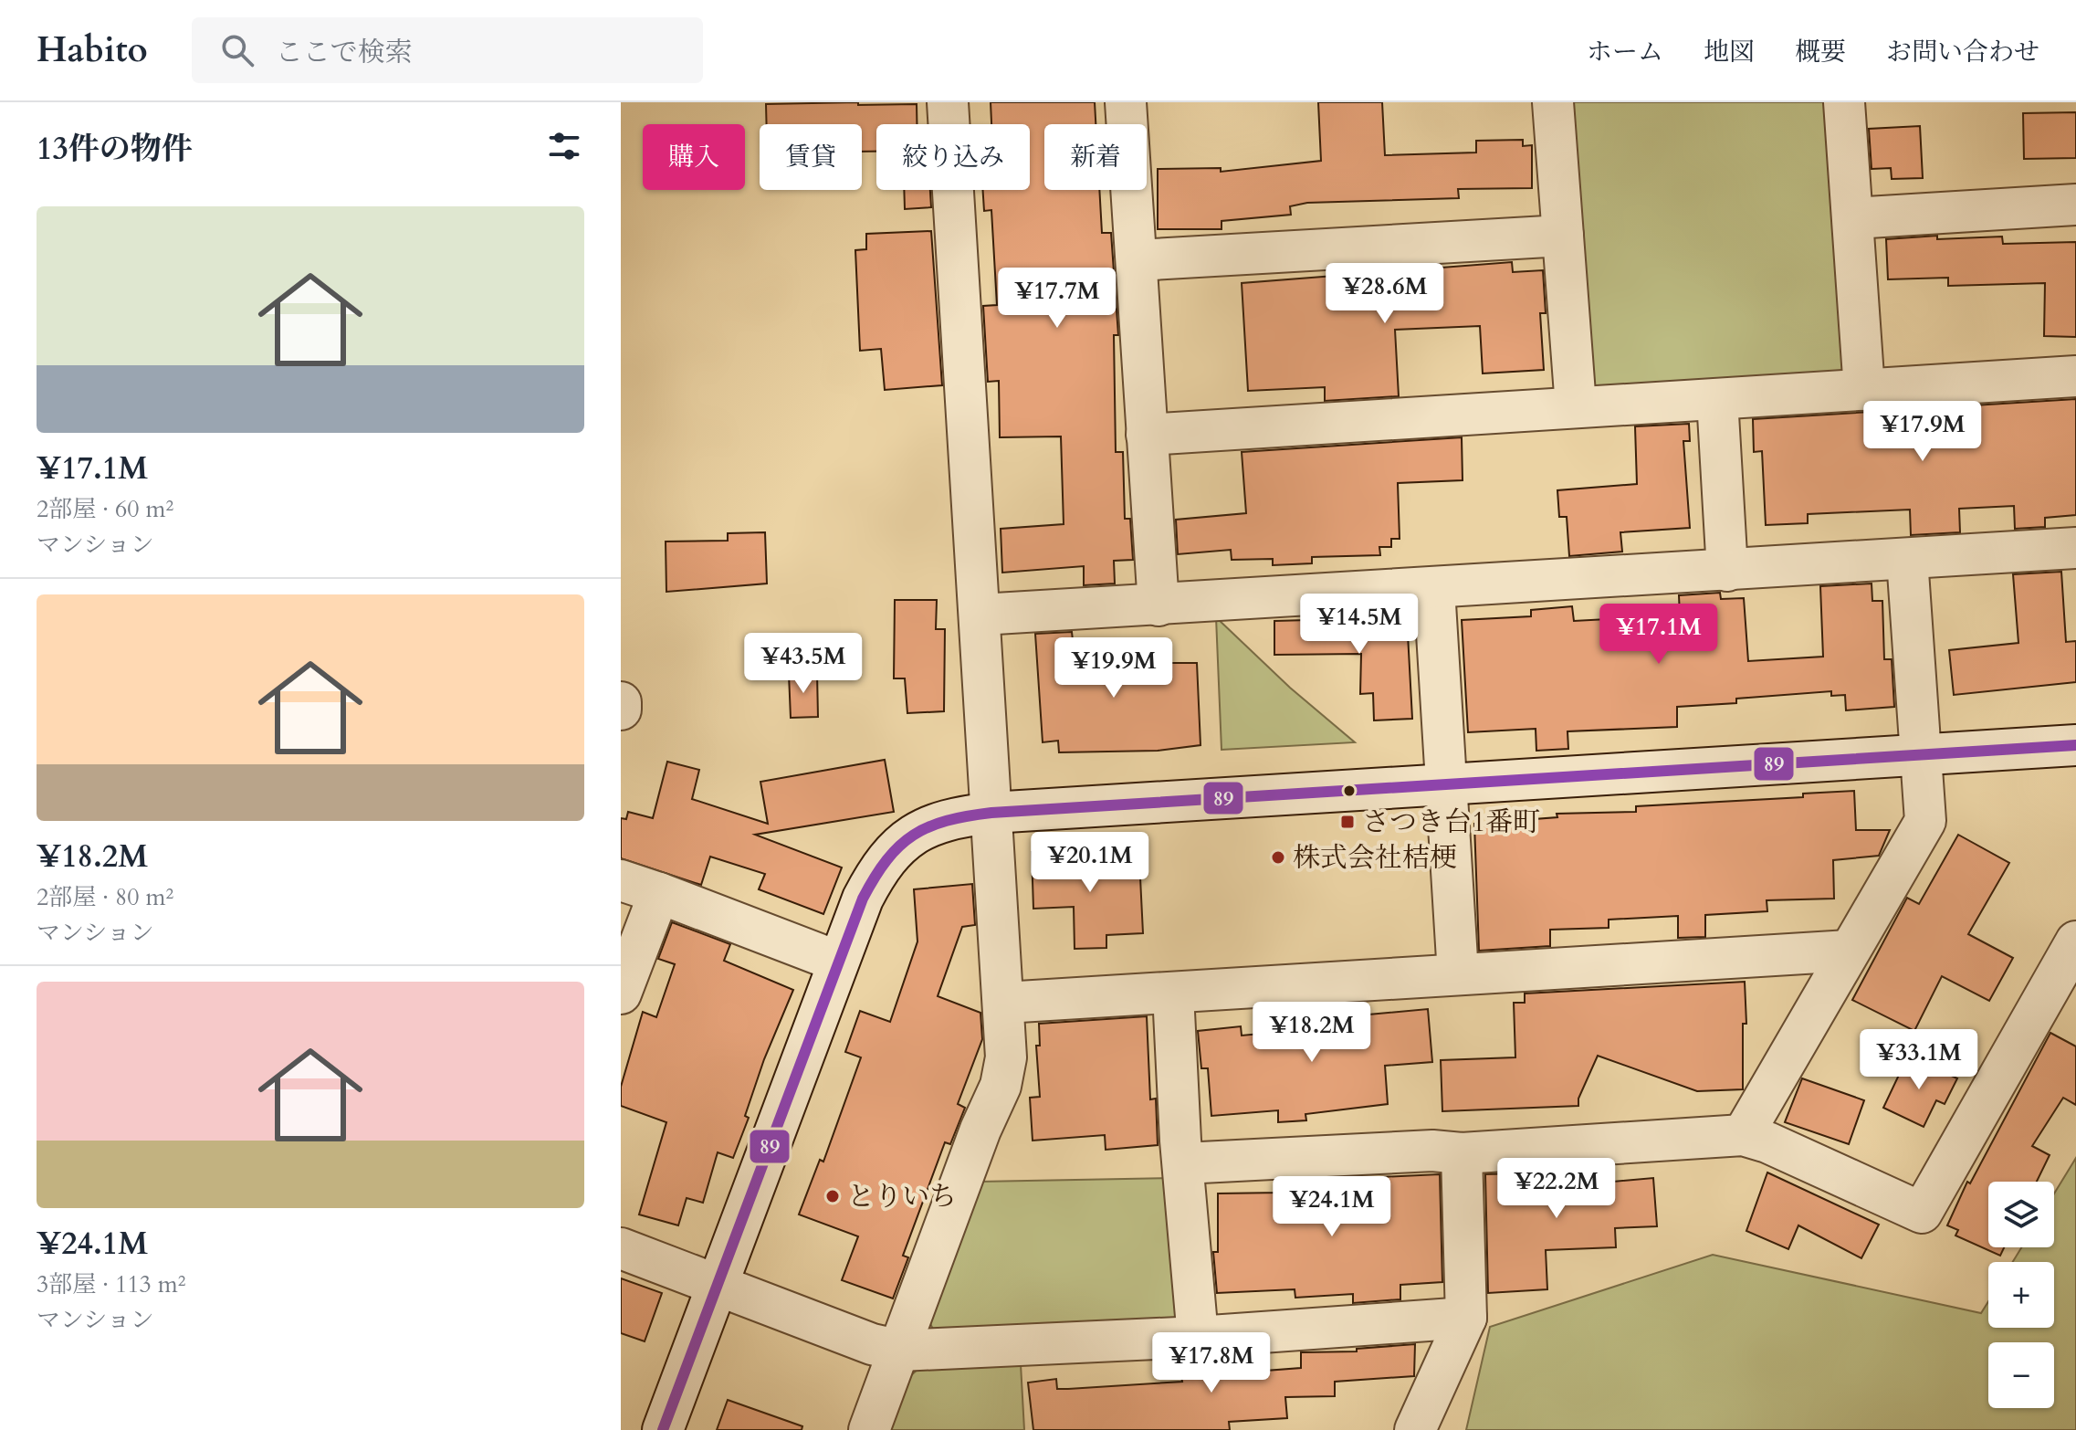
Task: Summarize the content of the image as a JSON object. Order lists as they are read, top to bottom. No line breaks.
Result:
{"places":{"transit":["さつき台1番町"],"other":["株式会社桔梗","とりいち"]},"lines":["transit line 89"],"page":{"header":"Habito","search":"ここで検索","nav":["ホーム","地図","概要","お問い合わせ"],"heading":"13件の物件","chip":["購入","賃貸","絞り込み","新着"],"list":[{"name":"¥17.1M","note":"2部屋 · 60 m² · マンション"},{"name":"¥18.2M","note":"2部屋 · 80 m² · マンション"},{"name":"¥24.1M","note":"3部屋 · 113 m² · マンション"}],"price":["¥28.6M","¥17.7M","¥17.9M","¥14.5M","¥17.1M","¥43.5M","¥19.9M","¥20.1M","¥18.2M","¥33.1M","¥22.2M","¥24.1M","¥17.8M"],"map_buttons":["+","−"]}}
